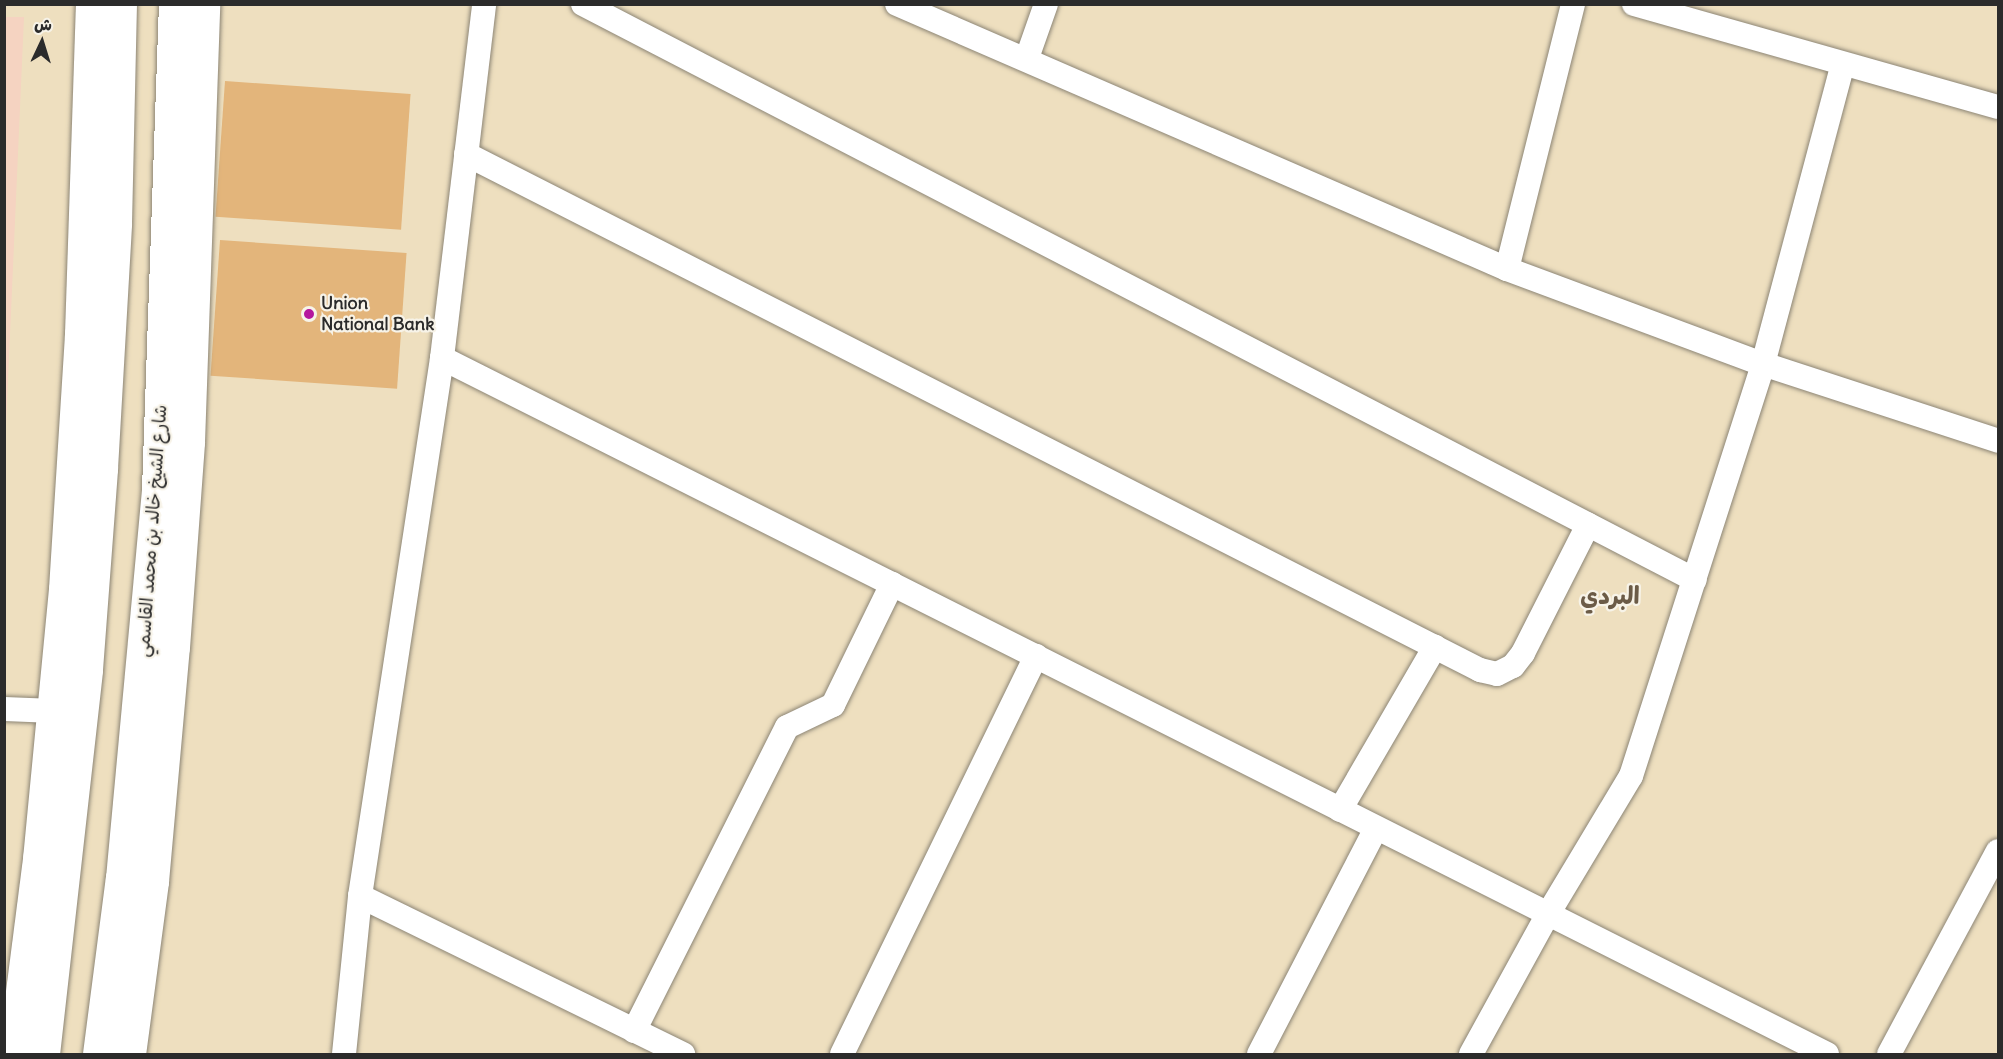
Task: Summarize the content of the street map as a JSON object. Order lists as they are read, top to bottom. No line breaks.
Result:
{"streets":{"main road":["شارع الشيخ خالد بن محمد القاسمي"]},"districts":["البردي"],"places":["Union National Bank"],"north":"top"}
